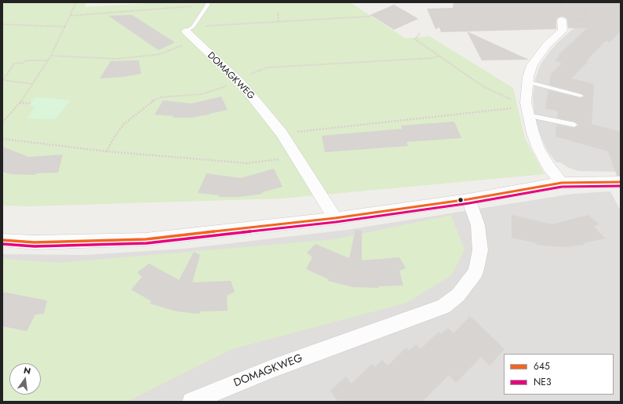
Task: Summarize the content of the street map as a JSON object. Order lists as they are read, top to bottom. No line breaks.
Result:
{"streets":{"street":["DOMAGKWEG"]},"lines":["transit line 645","transit line NE3"],"legend":["645","NE3"],"north":"top"}
